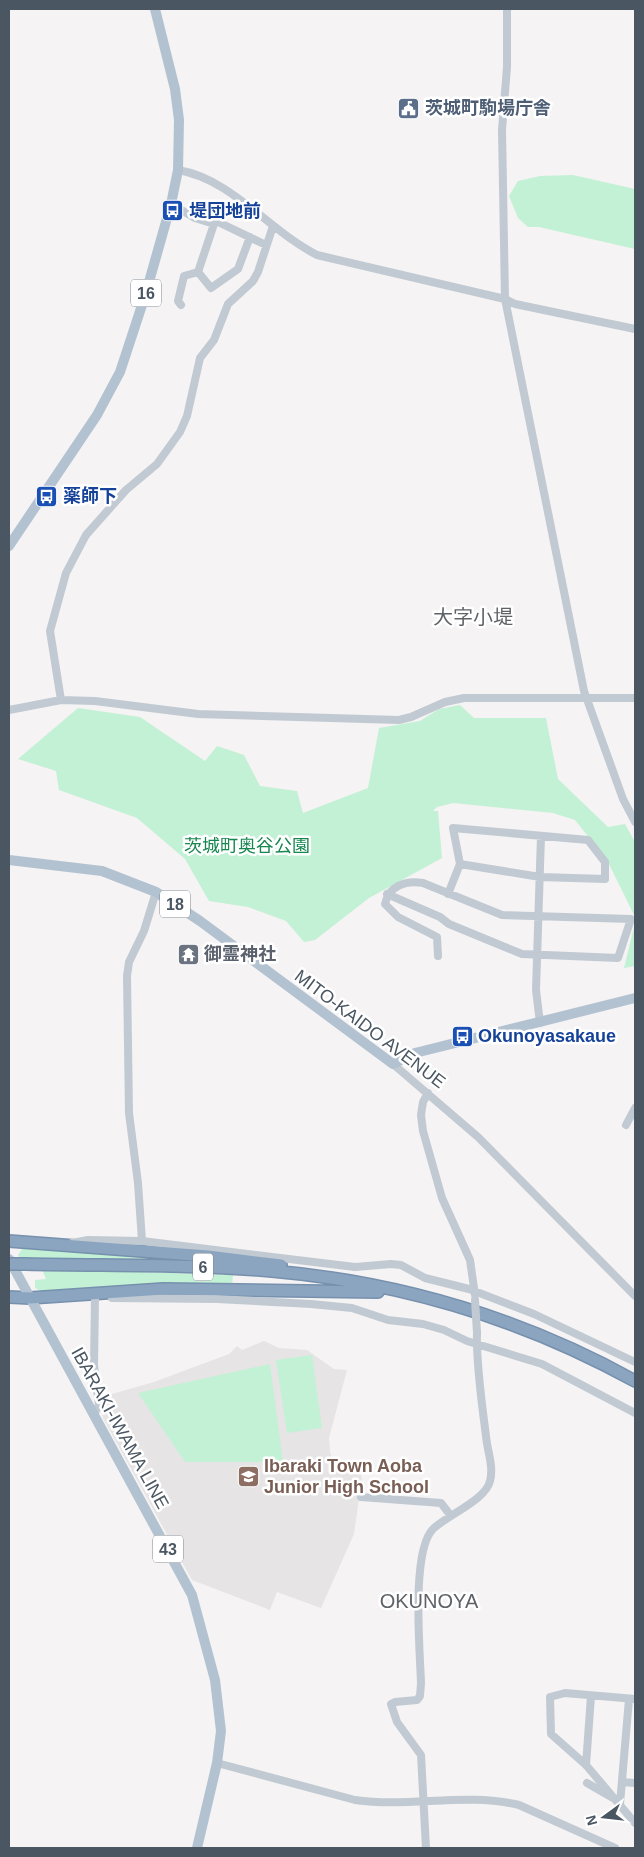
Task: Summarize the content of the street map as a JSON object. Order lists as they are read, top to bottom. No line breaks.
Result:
{"streets":{"highway":["6"],"main road":["16","18","MITO-KAIDO AVENUE","IBARAKI-IWAMA LINE","43"]},"districts":["大字小堤","OKUNOYA"],"parks":["茨城町奥谷公園"],"places":{"public building":["茨城町駒場庁舎"],"bus stop":["堤団地前","薬師下","Okunoyasakaue"],"temple":["御霊神社"],"school or university":["Ibaraki Town Aoba Junior High School"]},"north":"left"}
